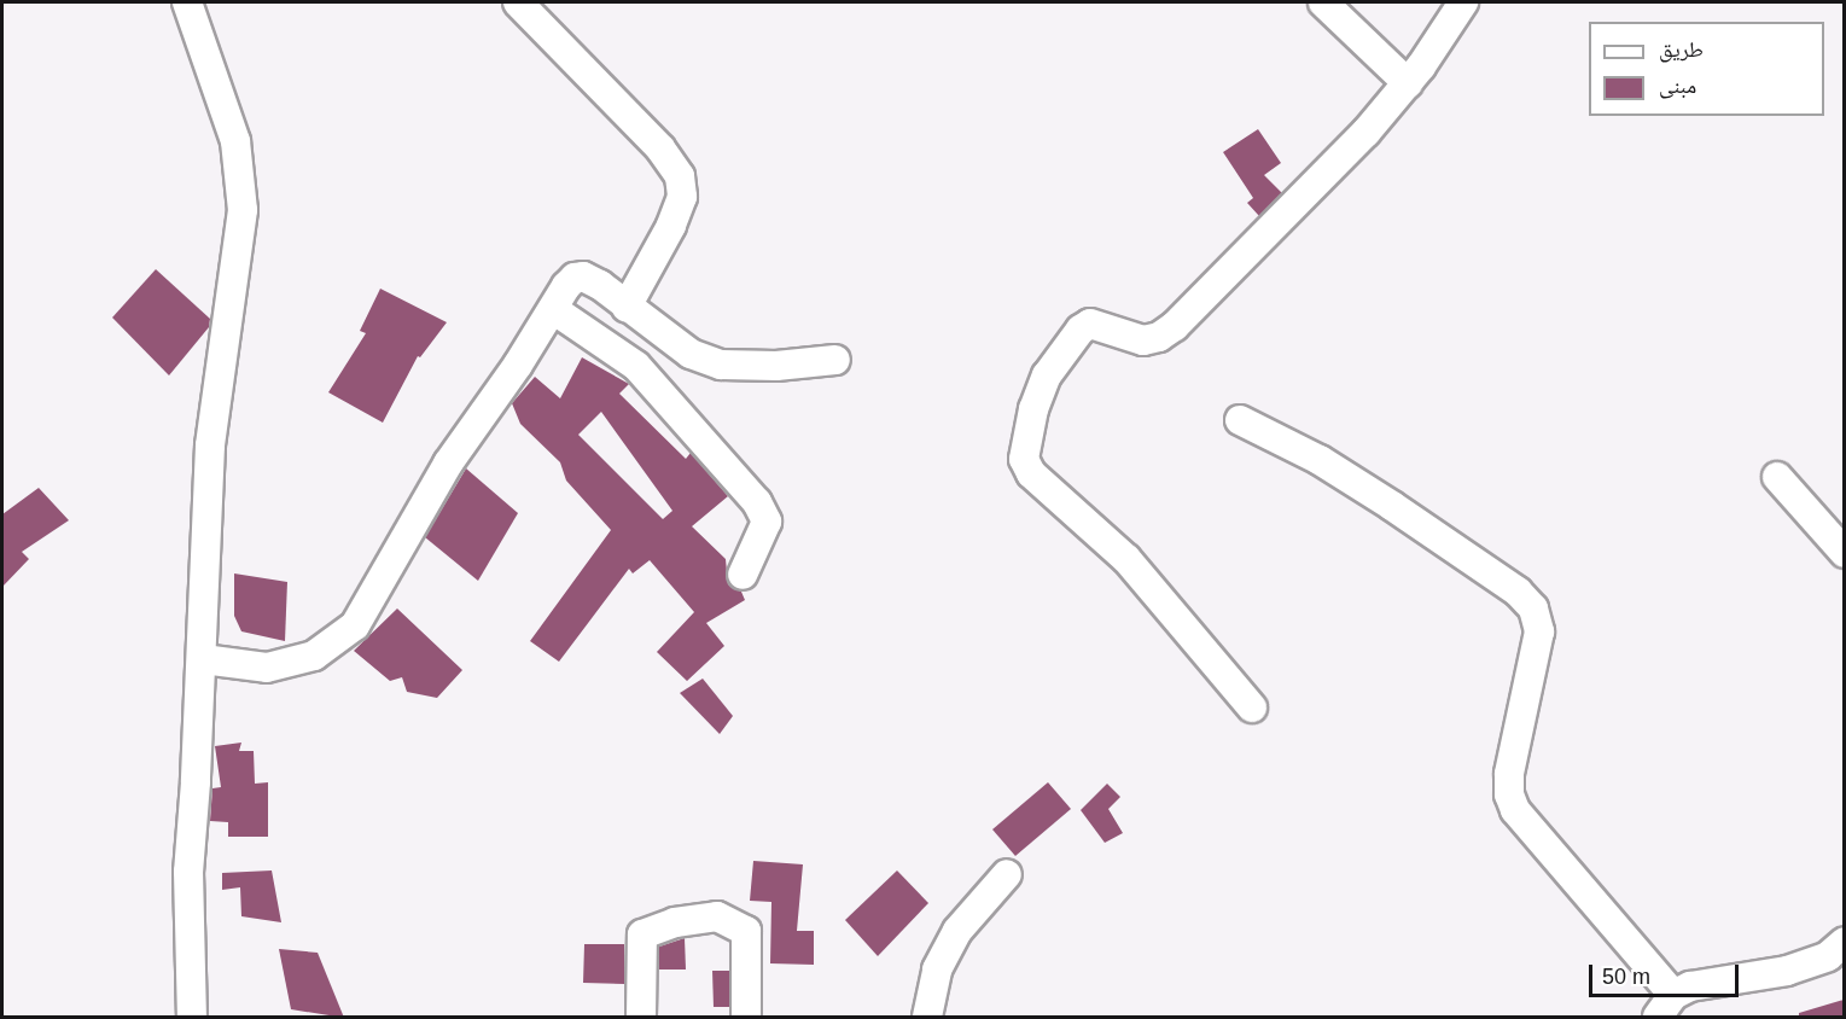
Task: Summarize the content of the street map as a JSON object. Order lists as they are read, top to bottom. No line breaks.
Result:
{"legend":["طريق","مبنى"],"scale_bar":"50 m"}
